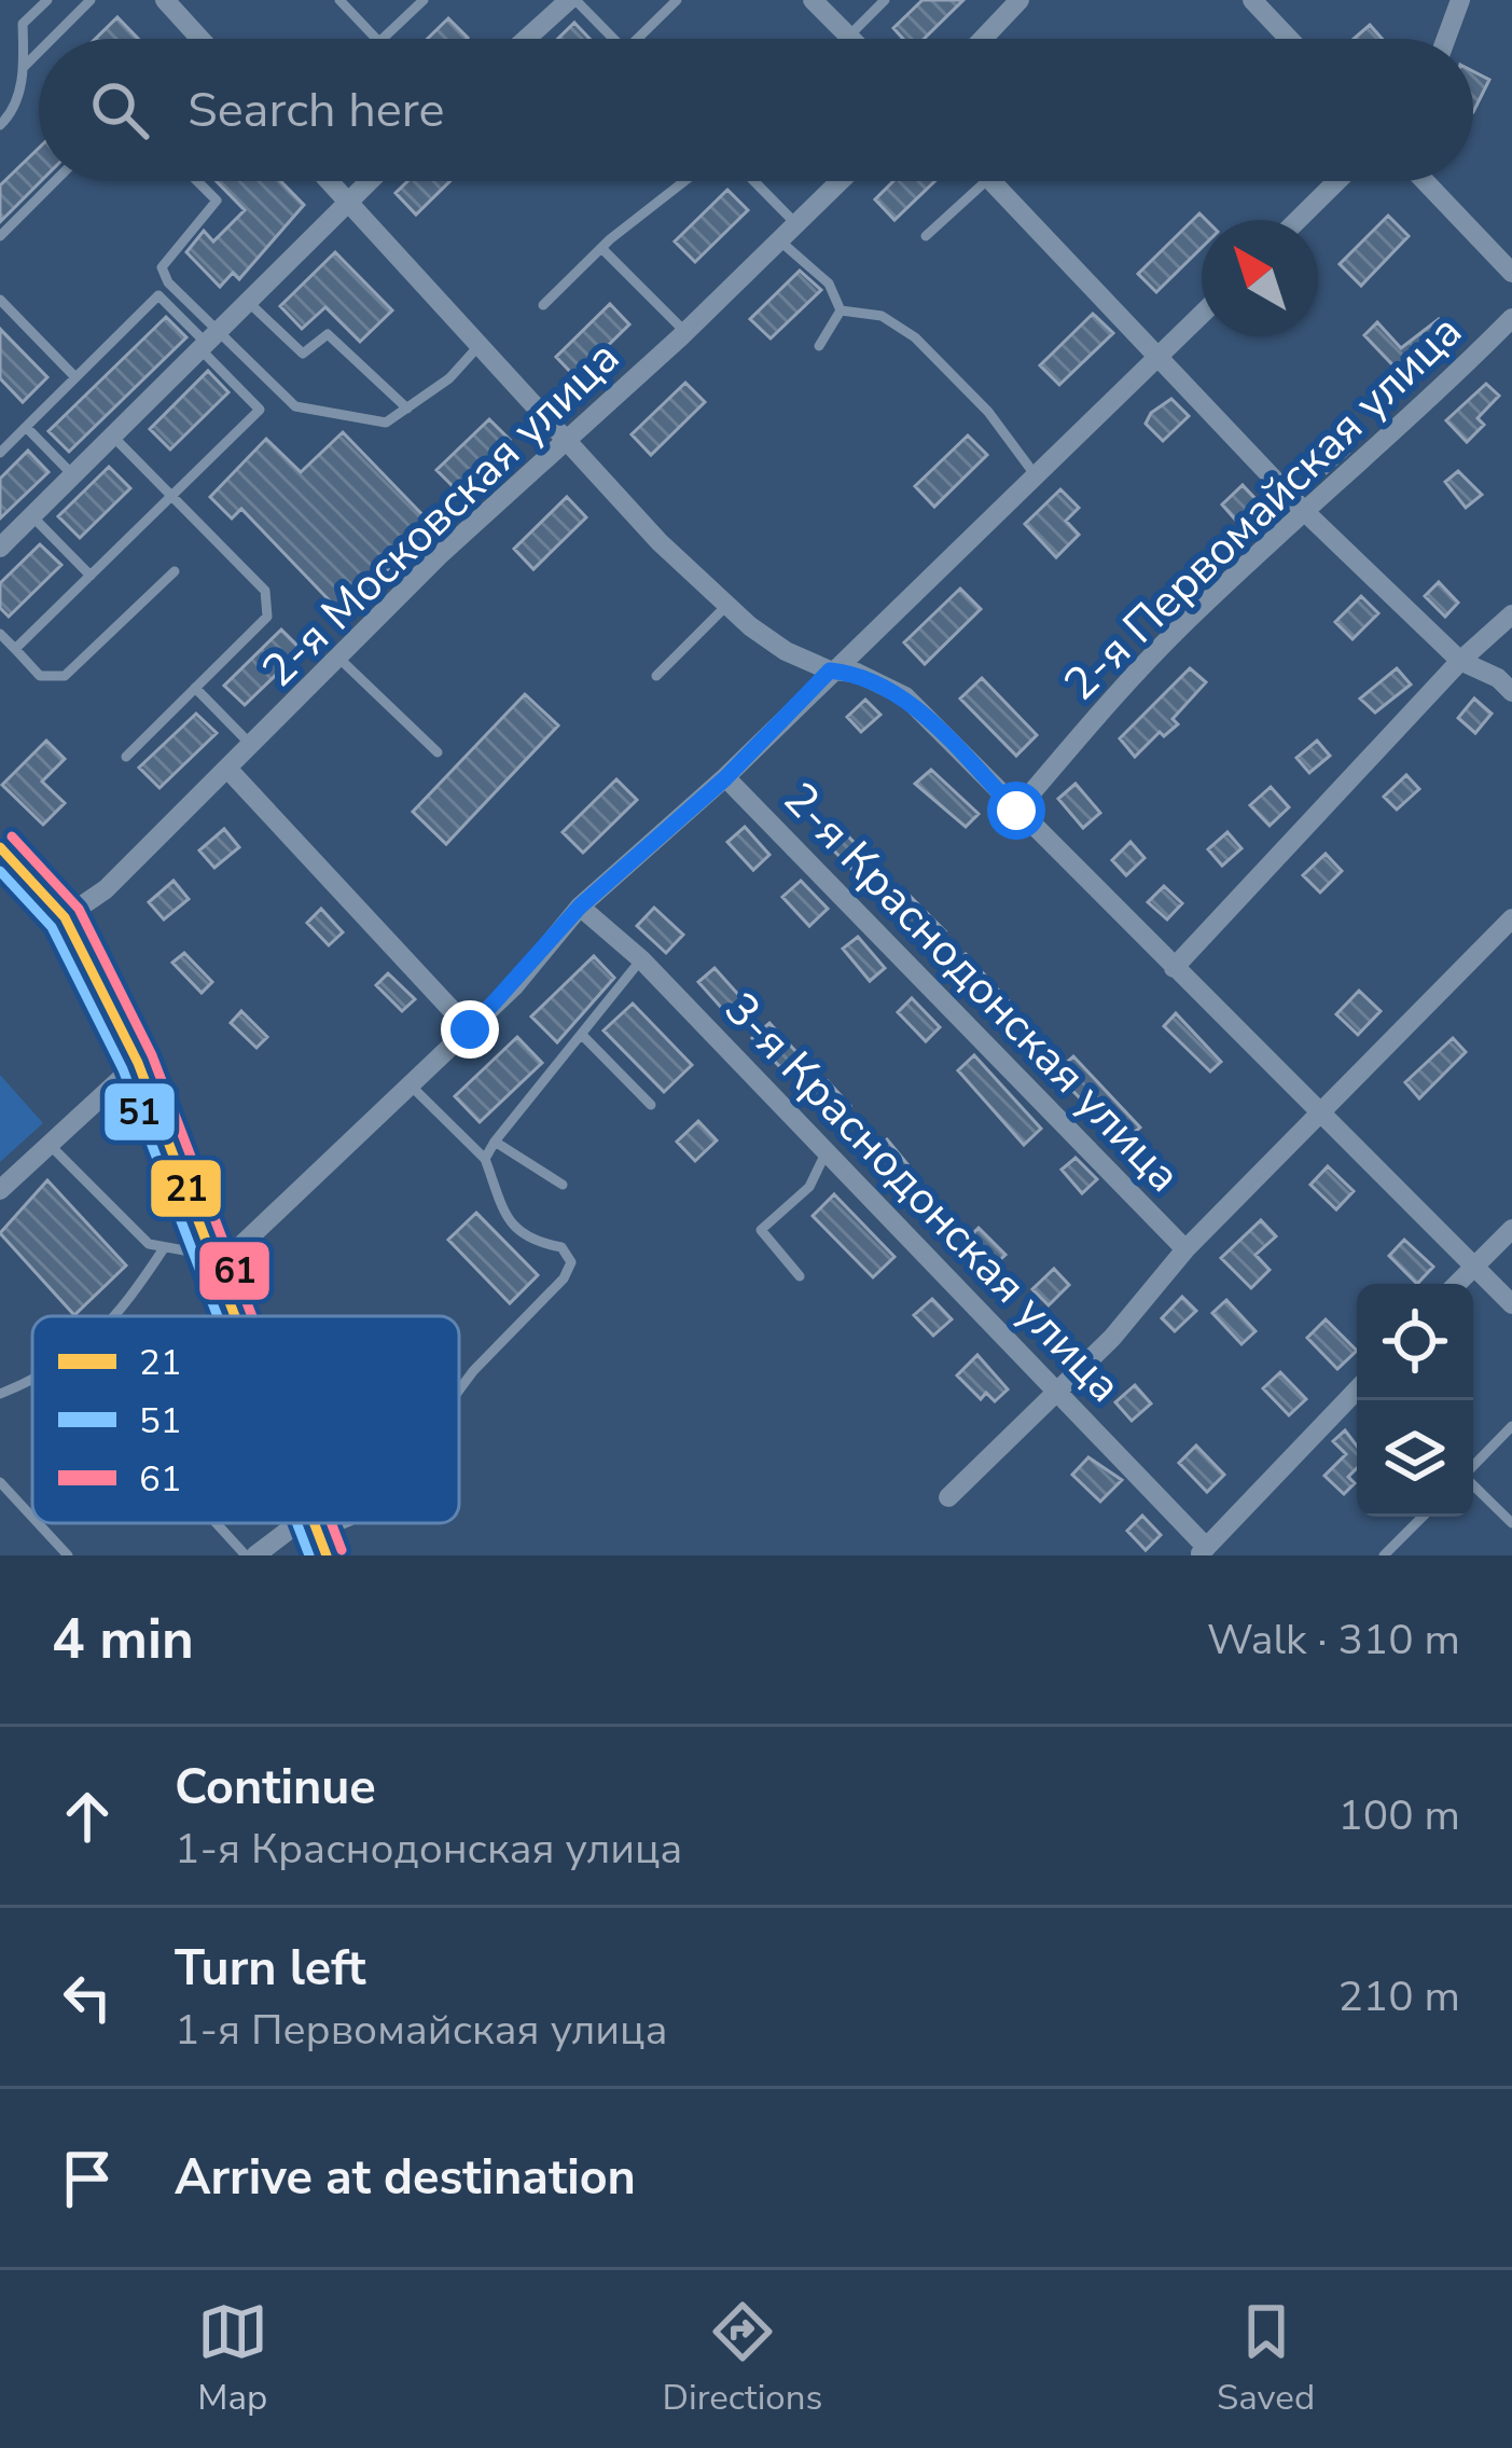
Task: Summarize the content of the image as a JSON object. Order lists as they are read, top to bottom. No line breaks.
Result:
{"streets":{"street":["2-я Первомайская улица","2-я Московская улица","2-я Краснодонская улица","3-я Краснодонская улица"]},"lines":["transit line 61","transit line 21","transit line 51"],"legend":["21","51","61"],"north":"top left","page":{"search":"Search here","heading":["4 min","Walk · 310 m"],"list":[["Continue","1-я Краснодонская улица","100 m"],["Turn left","1-я Первомайская улица","210 m"],"Arrive at destination"],"nav":["Map","Directions","Saved"]}}
